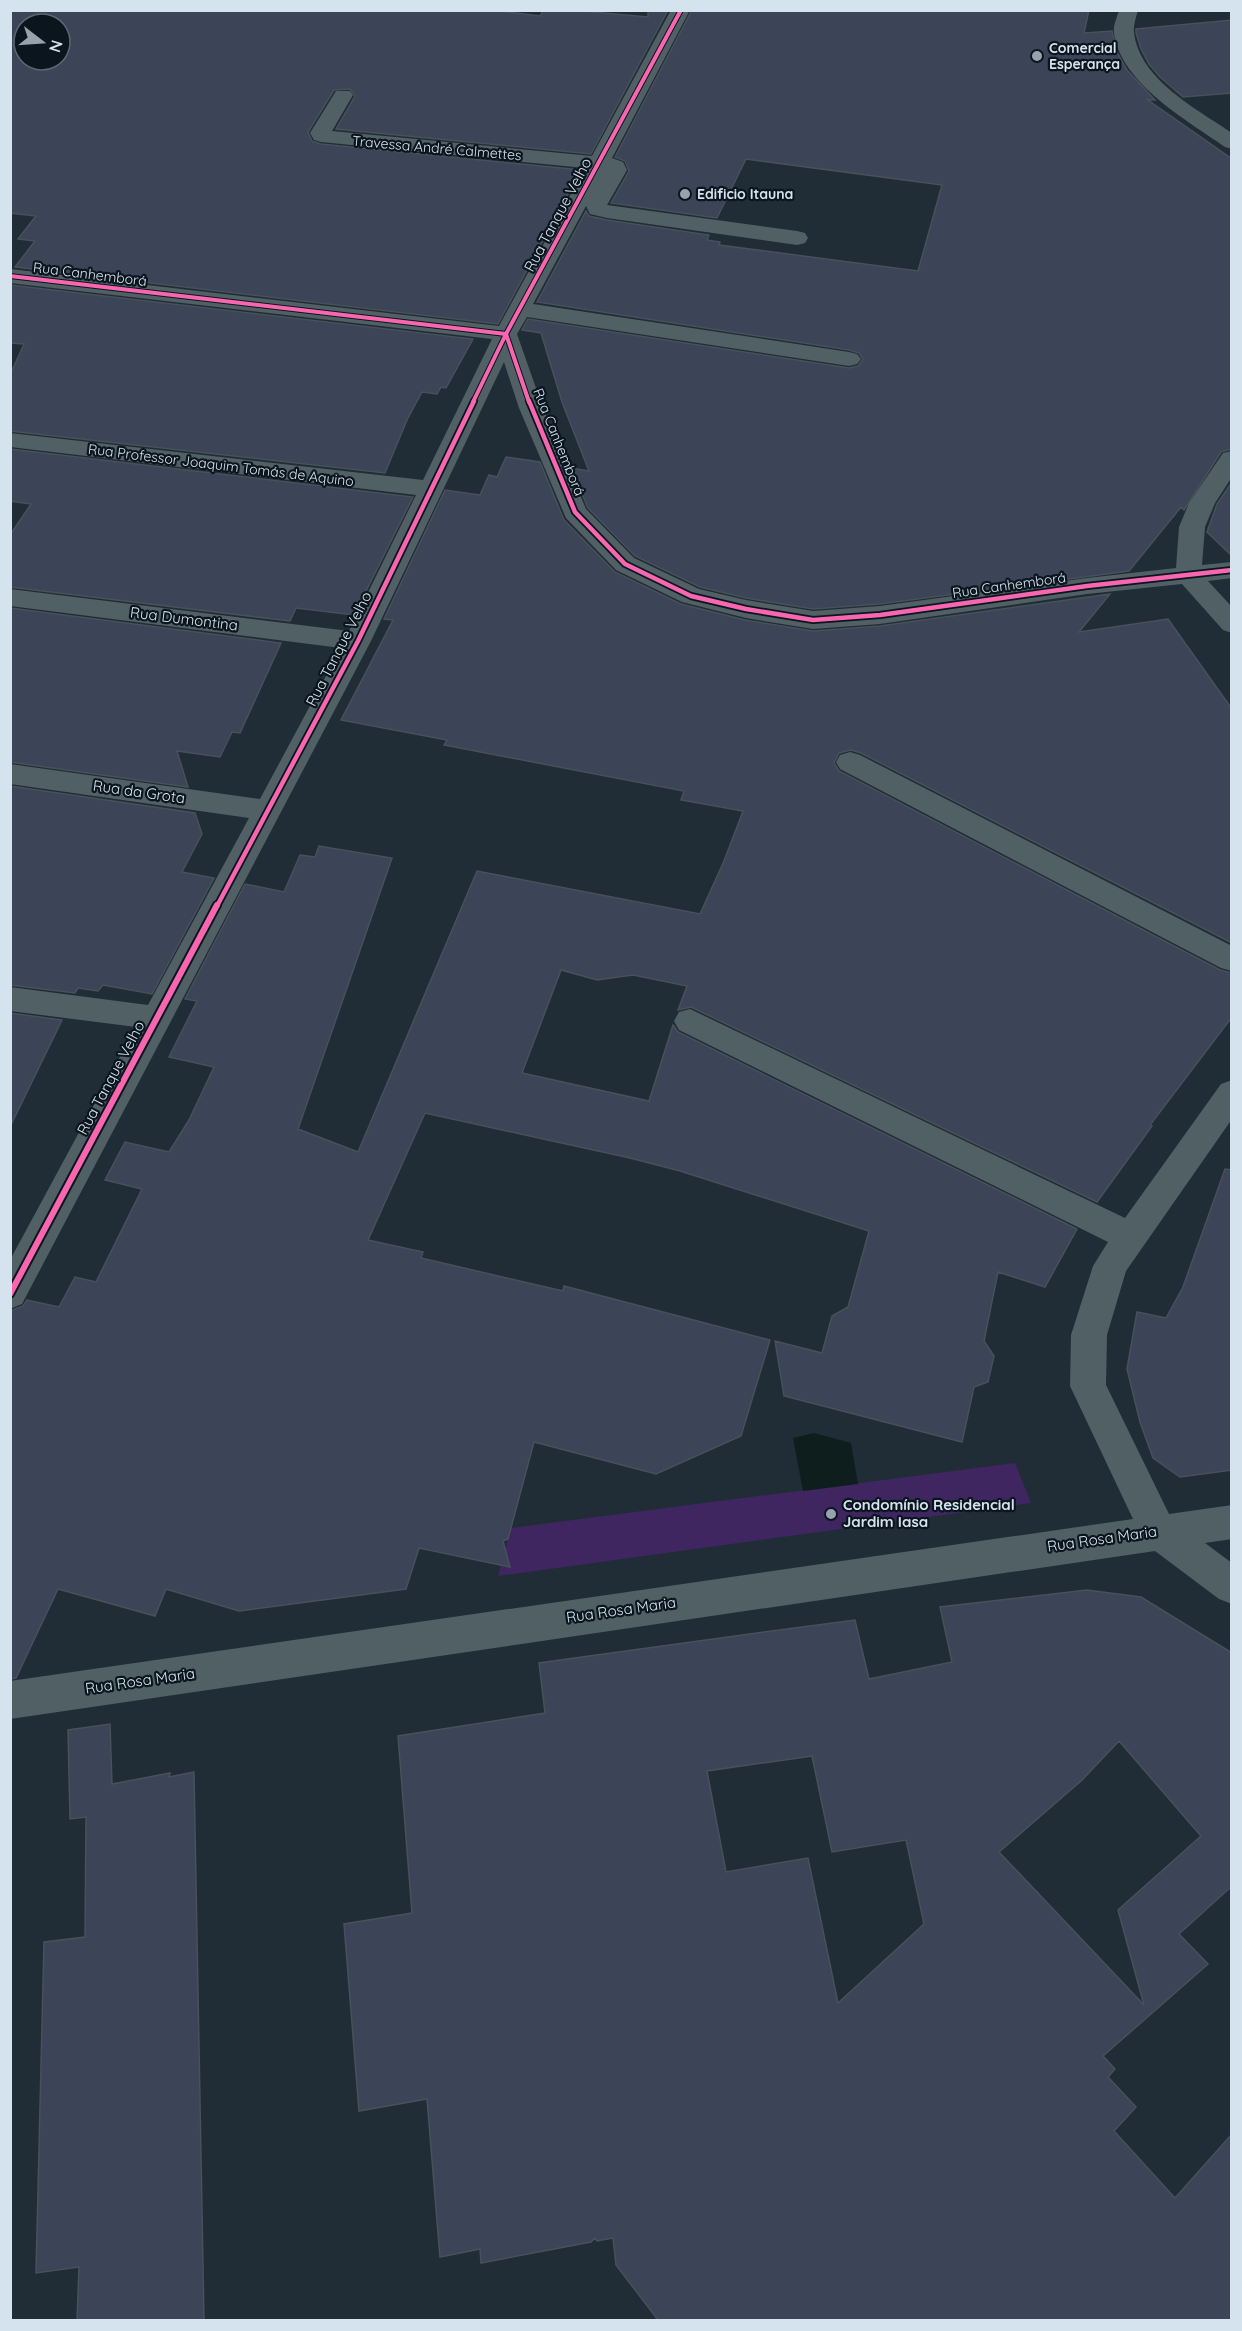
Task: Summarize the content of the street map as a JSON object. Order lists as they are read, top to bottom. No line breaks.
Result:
{"streets":{"street":["Travessa André Calmettes","Rua Tanque Velho","Rua Canhemborá","Rua Professor Joaquim Tomás de Aquino","Rua Dumontina","Rua da Grota","Rua Rosa Maria"]},"crossings":[["Travessa André Calmettes","Rua Tanque Velho"],["Rua Tanque Velho","Rua Canhemborá"],["Rua Tanque Velho","Rua Professor Joaquim Tomás de Aquino"],["Rua Tanque Velho","Rua Dumontina"],["Rua Tanque Velho","Rua da Grota"]],"places":["Comercial Esperança","Edificio Itauna","Condomínio Residencial Jardim Iasa"],"north":"right"}
